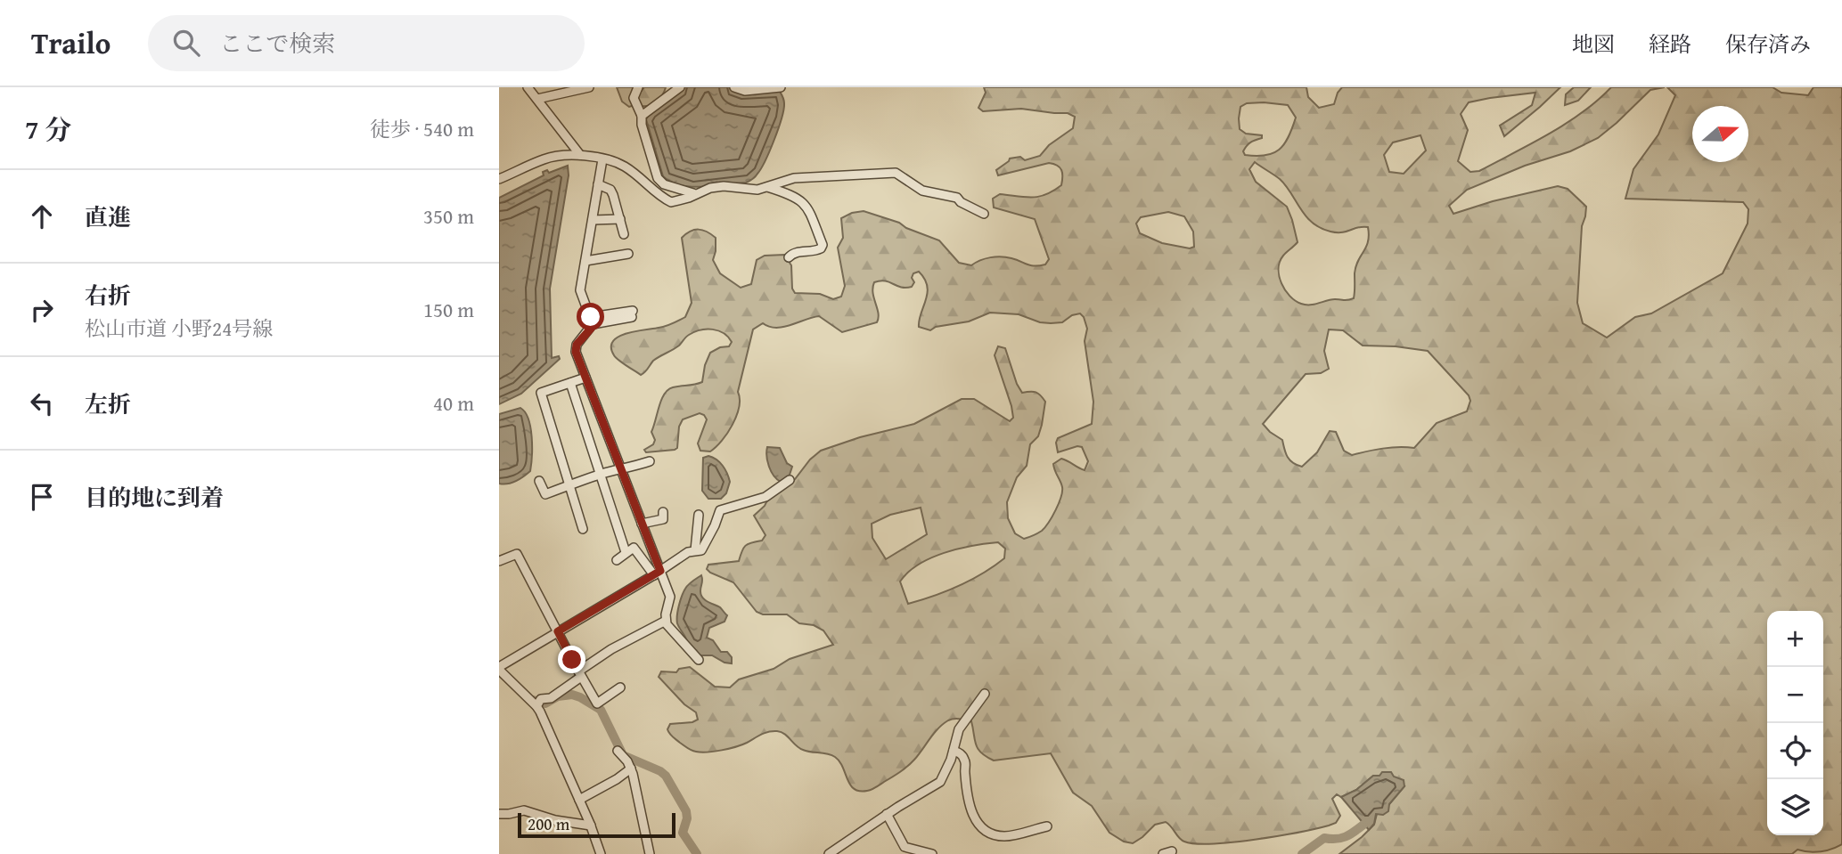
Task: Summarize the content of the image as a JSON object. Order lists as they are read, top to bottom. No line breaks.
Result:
{"scale_bar":"200 m","north":"right","page":{"header":"Trailo","search":"ここで検索","nav":["地図","経路","保存済み"],"heading":["7 分","徒歩 · 540 m"],"list":[["直進","350 m"],["右折","松山市道 小野24号線","150 m"],["左折","40 m"],"目的地に到着"],"map_buttons":["+","−"],"scale":"200 m"}}
